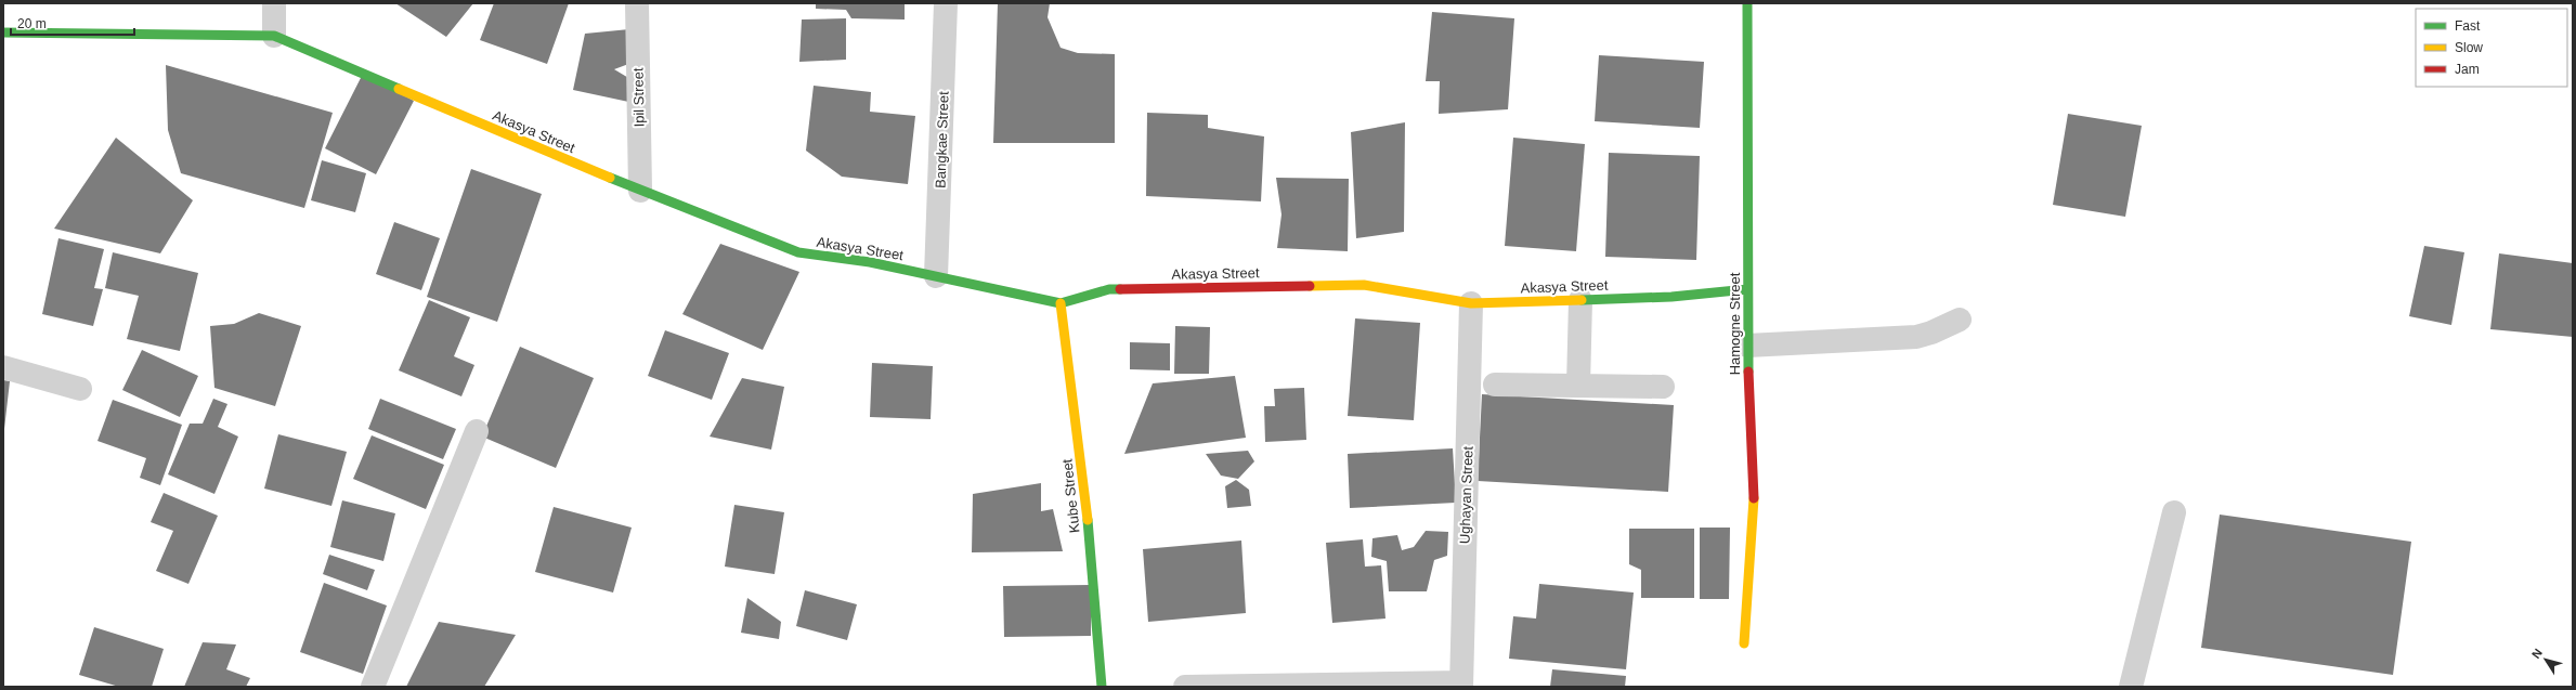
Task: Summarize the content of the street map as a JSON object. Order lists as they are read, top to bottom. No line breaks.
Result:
{"streets":{"street":["Ipil Street","Akasya Street","Bangkae Street","Hamogne Street","Ughayan Street","Kube Street"]},"crossings":[["Ipil Street","Akasya Street"],["Akasya Street","Bangkae Street"],["Akasya Street","Hamogne Street"],["Akasya Street","Ughayan Street"],["Akasya Street","Kube Street"]],"legend":["Fast","Slow","Jam"],"scale_bar":"20 m","north":"top left"}
